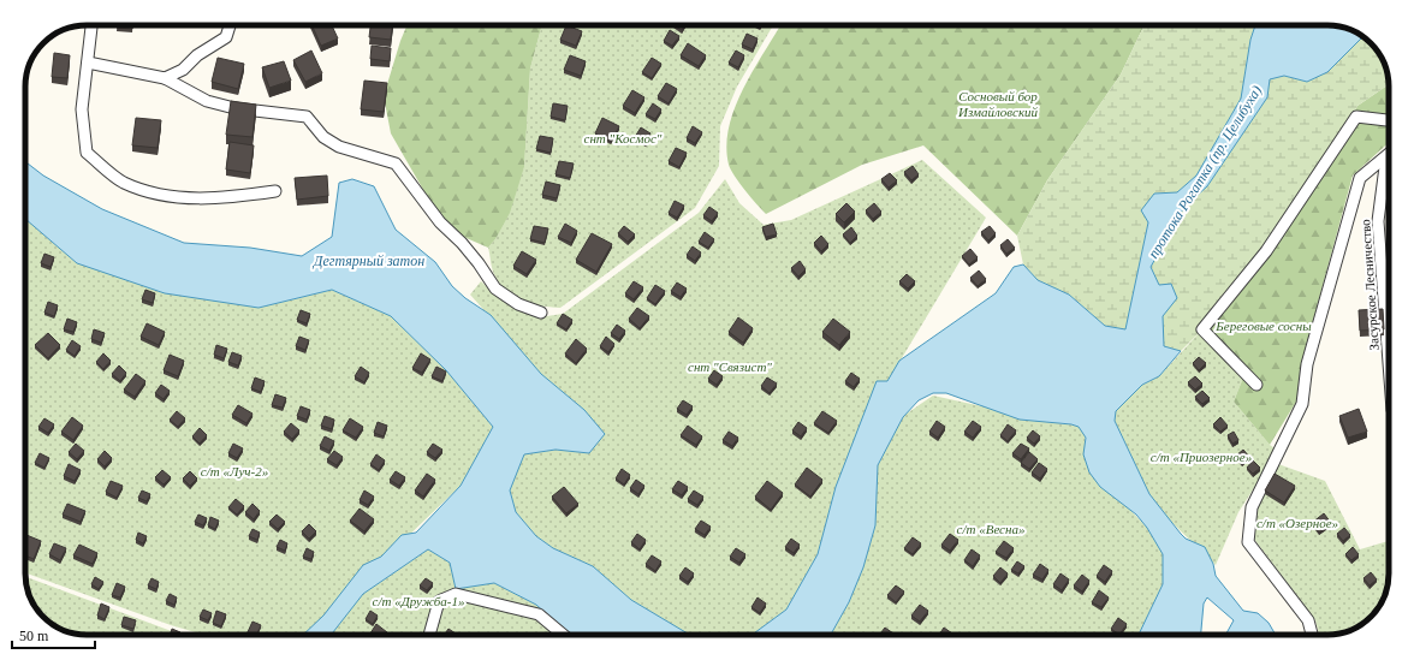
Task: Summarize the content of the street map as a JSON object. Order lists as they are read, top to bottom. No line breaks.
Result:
{"streets":{"street":["Засурское Лесничество"]},"water":["протока Рогатка (пр. Целибуха)","Дегтярный затон"],"parks":["Сосновый бор Измайловский","снт \"Космос\"","Береговые сосны","снт \"Связист\"","с/т «Приозерное»","с/т «Луч-2»","с/т «Озерное»","с/т «Весна»","с/т «Дружба-1»"],"scale_bar":"50 m"}
